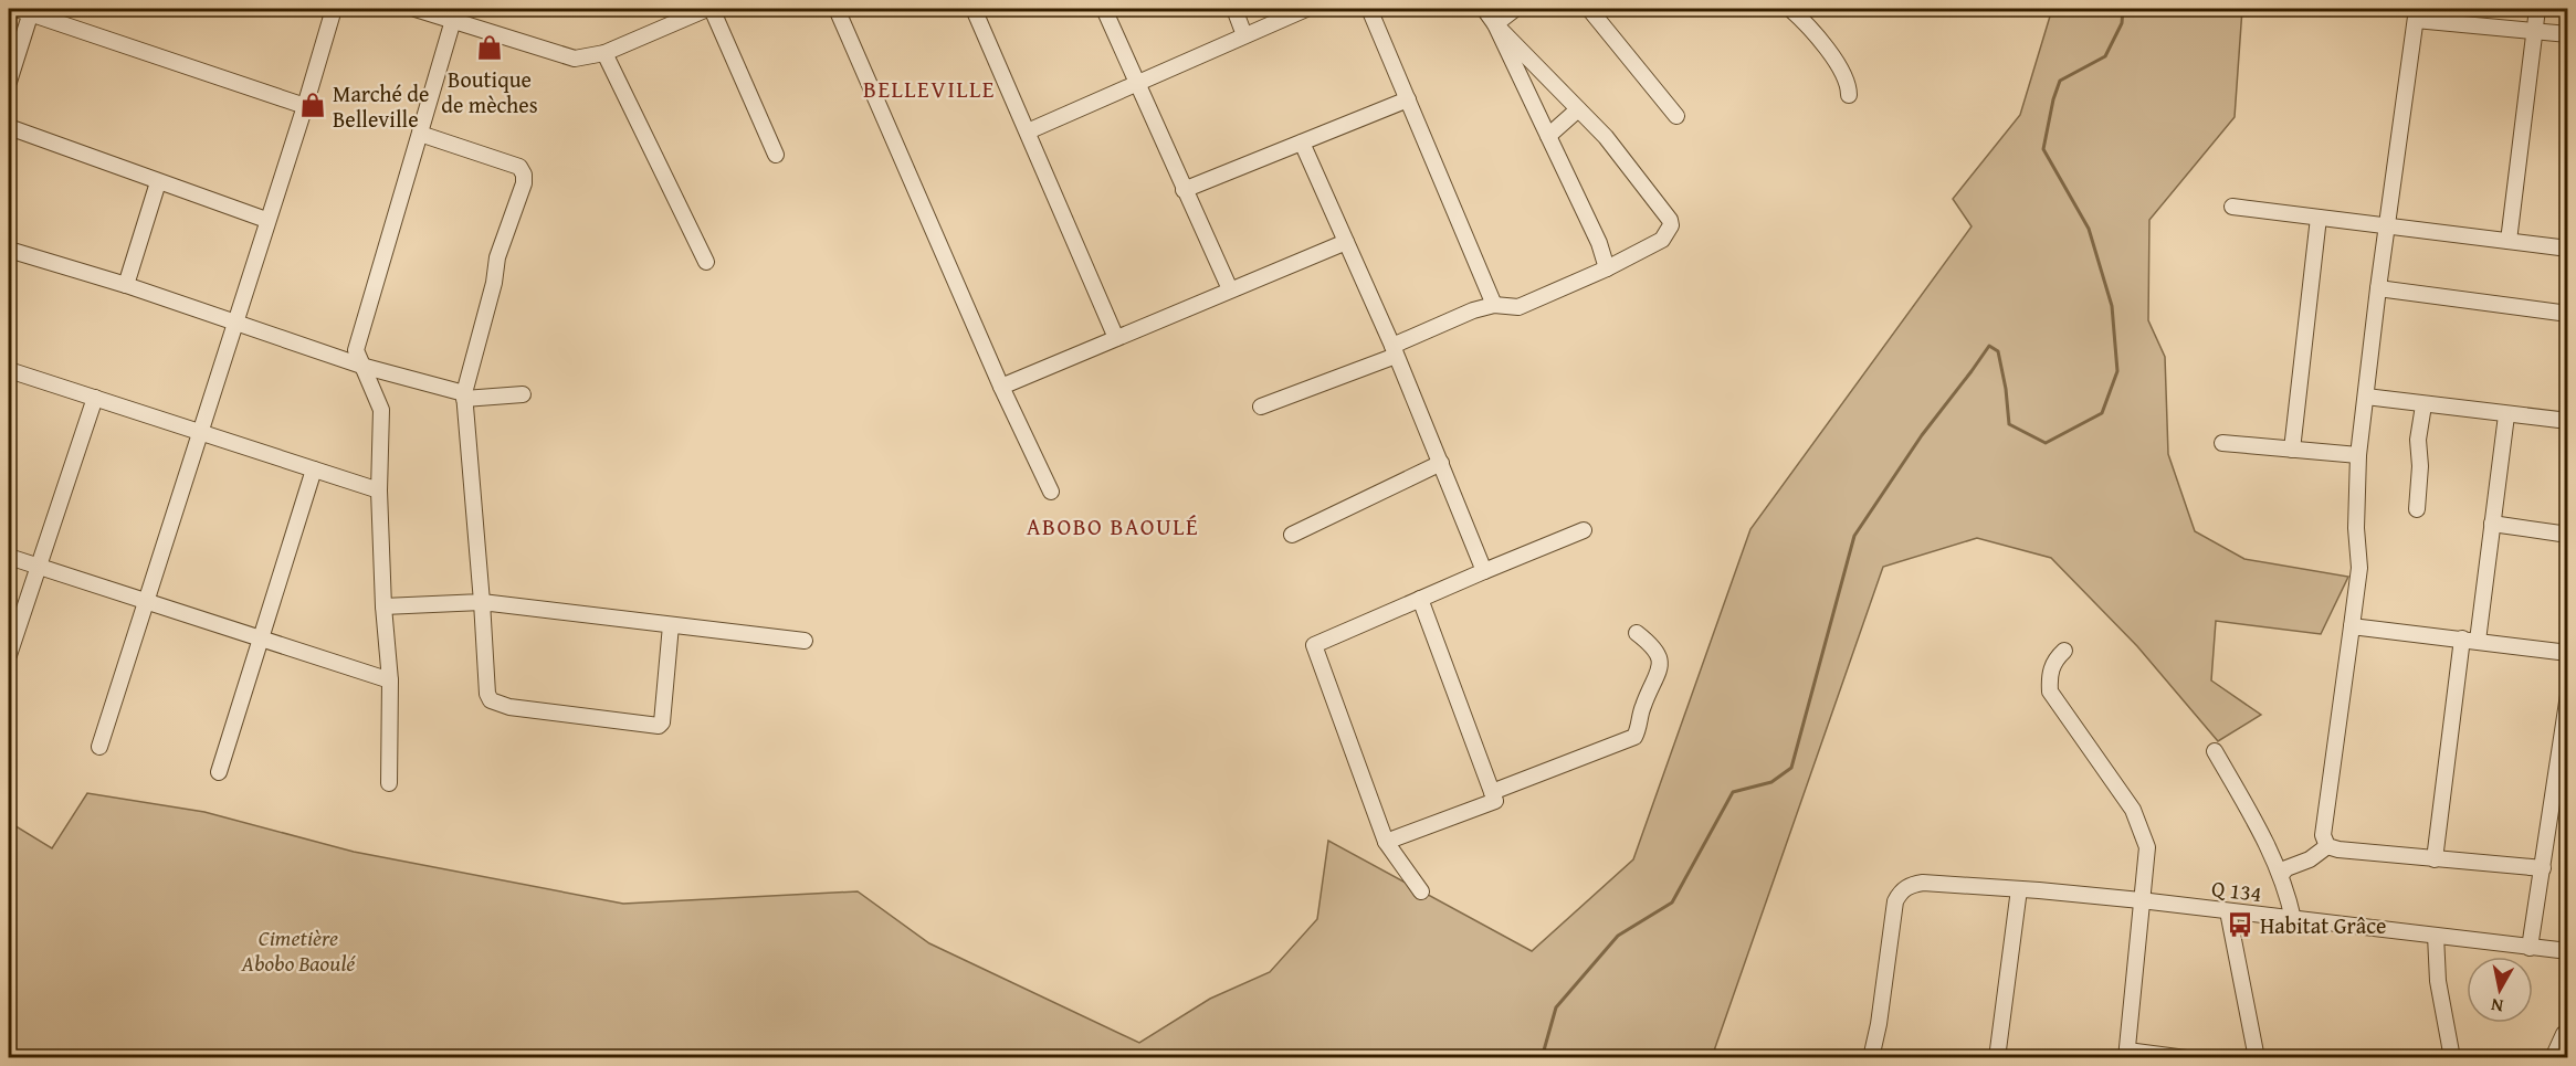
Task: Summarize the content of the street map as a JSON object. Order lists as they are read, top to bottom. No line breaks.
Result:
{"streets":{"street":["Q 134"]},"districts":["BELLEVILLE","ABOBO BAOULÉ"],"parks":["Cimetière Abobo Baoulé"],"places":{"shop":["Boutique de mèches","Marché de Belleville"],"bus stop":["Habitat Grâce"]},"north":"bottom"}
